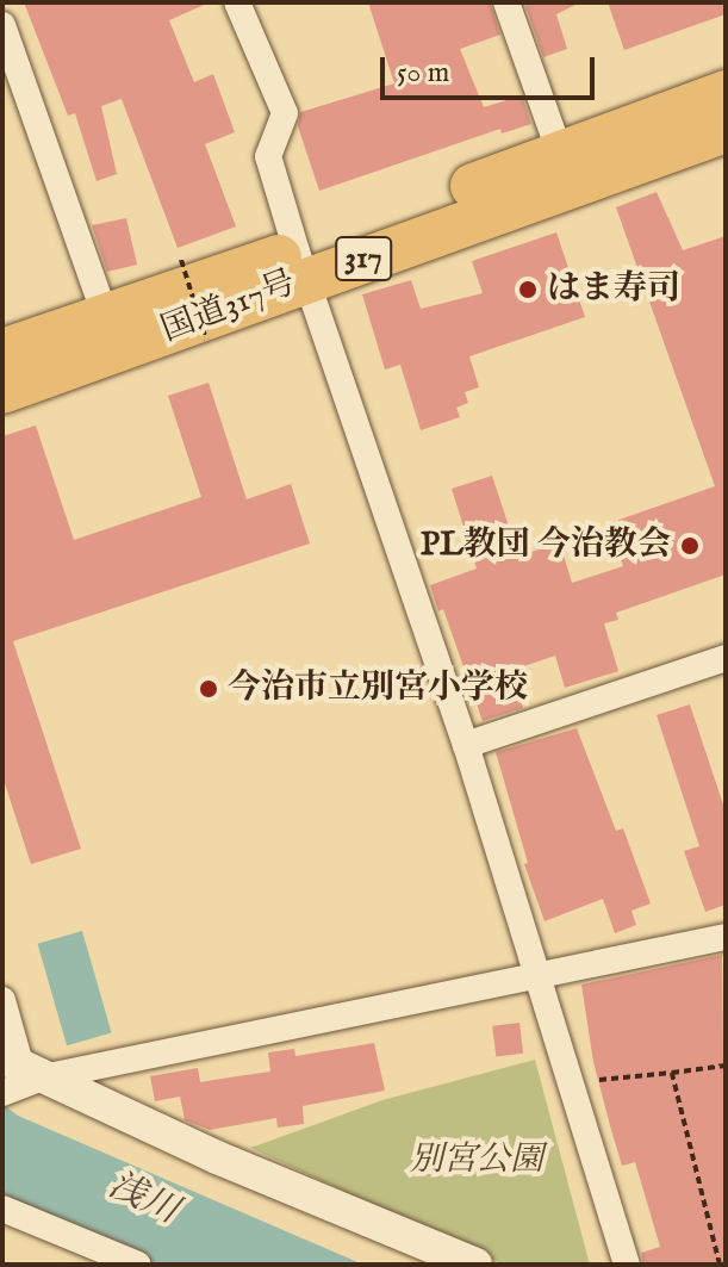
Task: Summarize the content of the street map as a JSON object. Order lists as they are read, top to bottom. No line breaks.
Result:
{"streets":{"highway":["317","国道317号"]},"water":["浅川"],"parks":["別宮公園"],"places":["はま寿司","PL教団 今治教会","今治市立別宮小学校"],"scale_bar":"50 m"}
